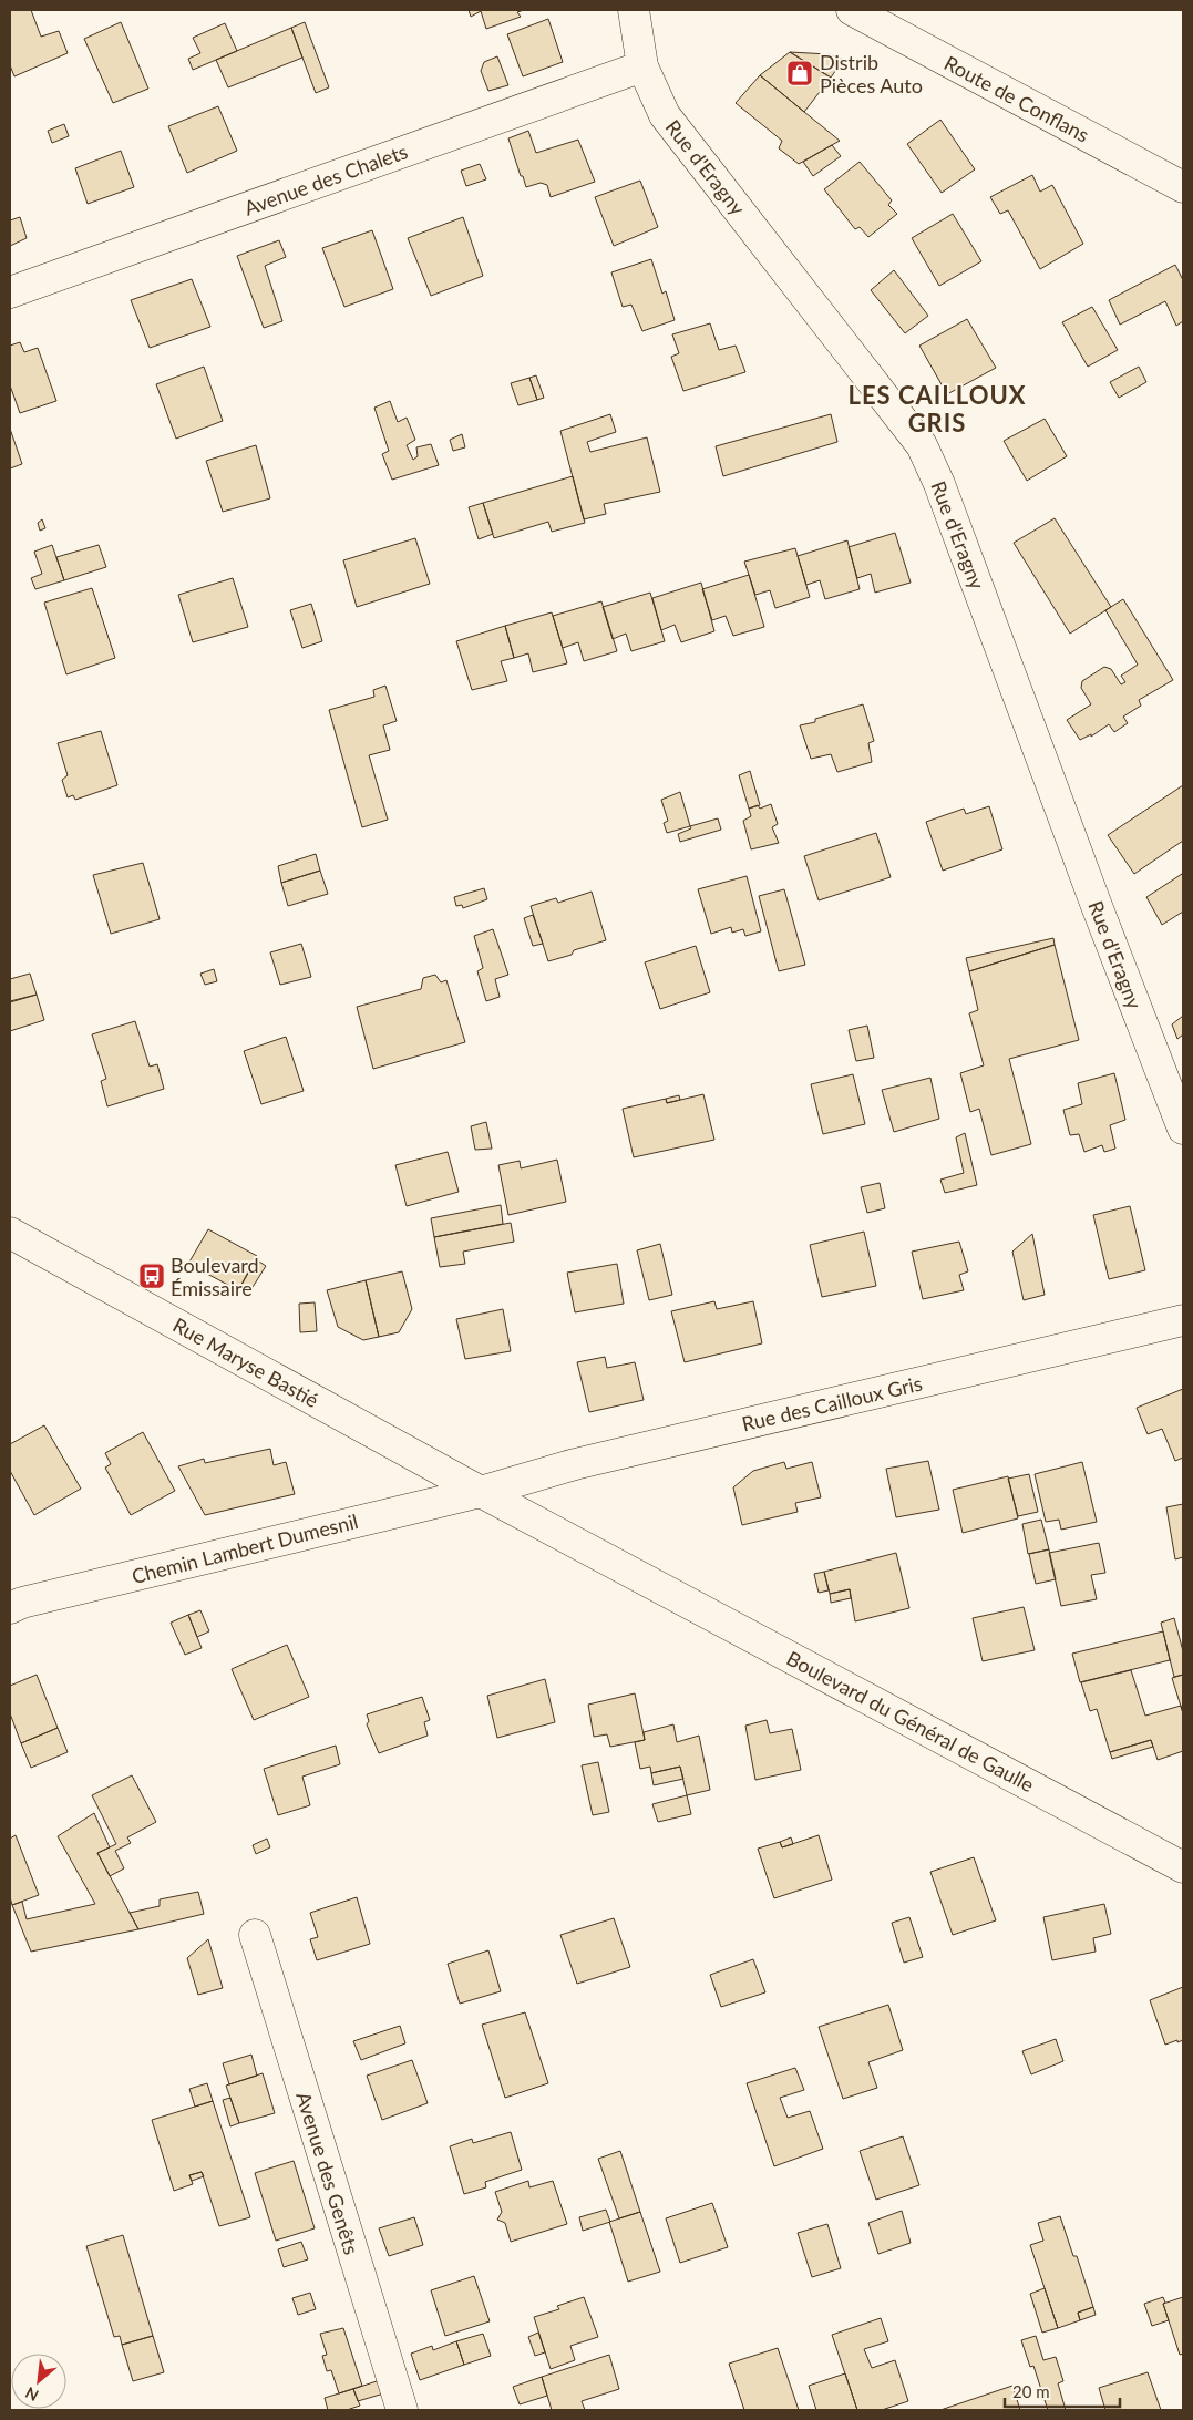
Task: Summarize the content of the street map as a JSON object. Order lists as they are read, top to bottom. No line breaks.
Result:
{"streets":{"street":["Route de Conflans","Rue d'Eragny","Avenue des Chalets","Rue Maryse Bastié","Rue des Cailloux Gris","Chemin Lambert Dumesnil","Boulevard du Général de Gaulle","Avenue des Genêts"]},"crossings":[["Rue d'Eragny","Avenue des Chalets"],["Rue Maryse Bastié","Rue des Cailloux Gris"],["Rue Maryse Bastié","Chemin Lambert Dumesnil"],["Rue Maryse Bastié","Boulevard du Général de Gaulle"],["Rue des Cailloux Gris","Chemin Lambert Dumesnil"]],"districts":["LES CAILLOUX GRIS"],"places":{"shop":["Distrib Pièces Auto"],"bus stop":["Boulevard Émissaire"]},"scale_bar":"20 m","north":"bottom left"}
